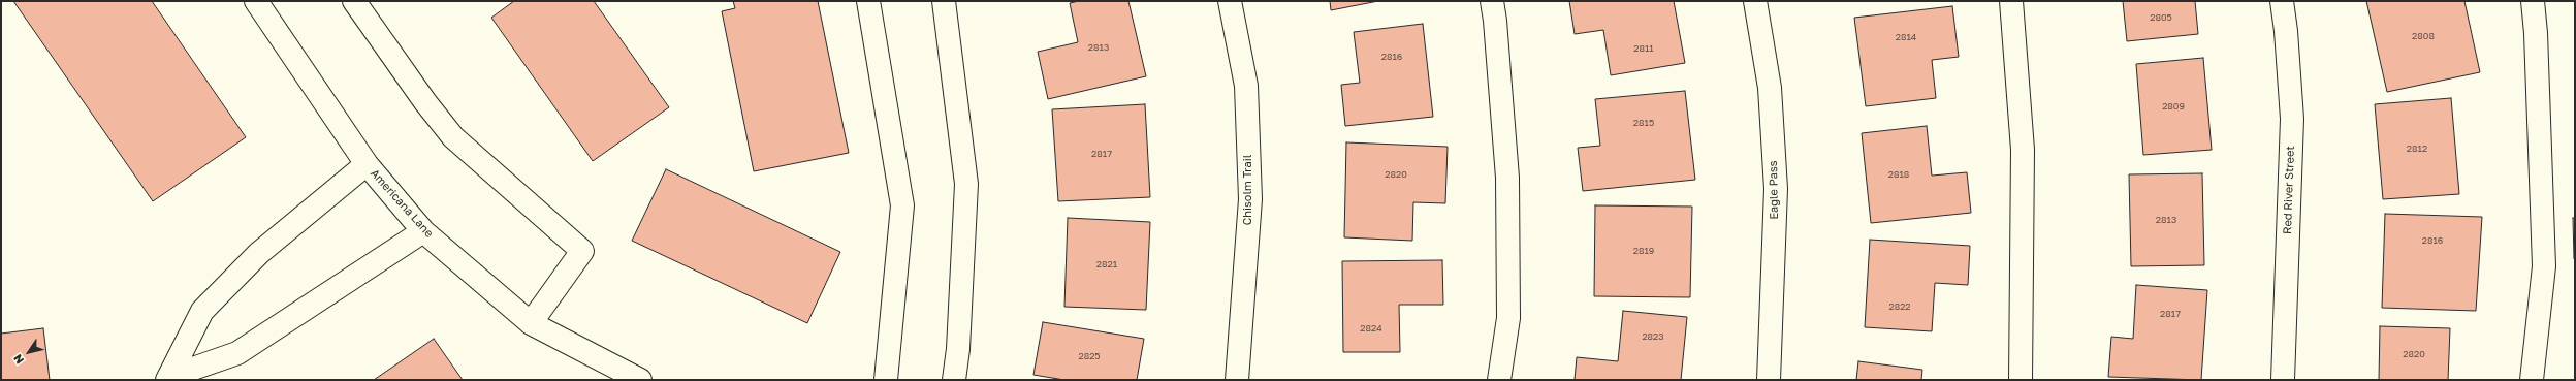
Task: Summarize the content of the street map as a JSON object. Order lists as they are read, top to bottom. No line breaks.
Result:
{"streets":{"street":["Chisolm Trail","Eagle Pass","Red River Street","Americana Lane"]},"house_numbers":["2805","2808","2814","2813","2811","2816","2809","2815","2812","2817","2820","2818","2813","2816","2819","2821","2822","2817","2824","2823","2820","2825"],"north":"bottom left"}
